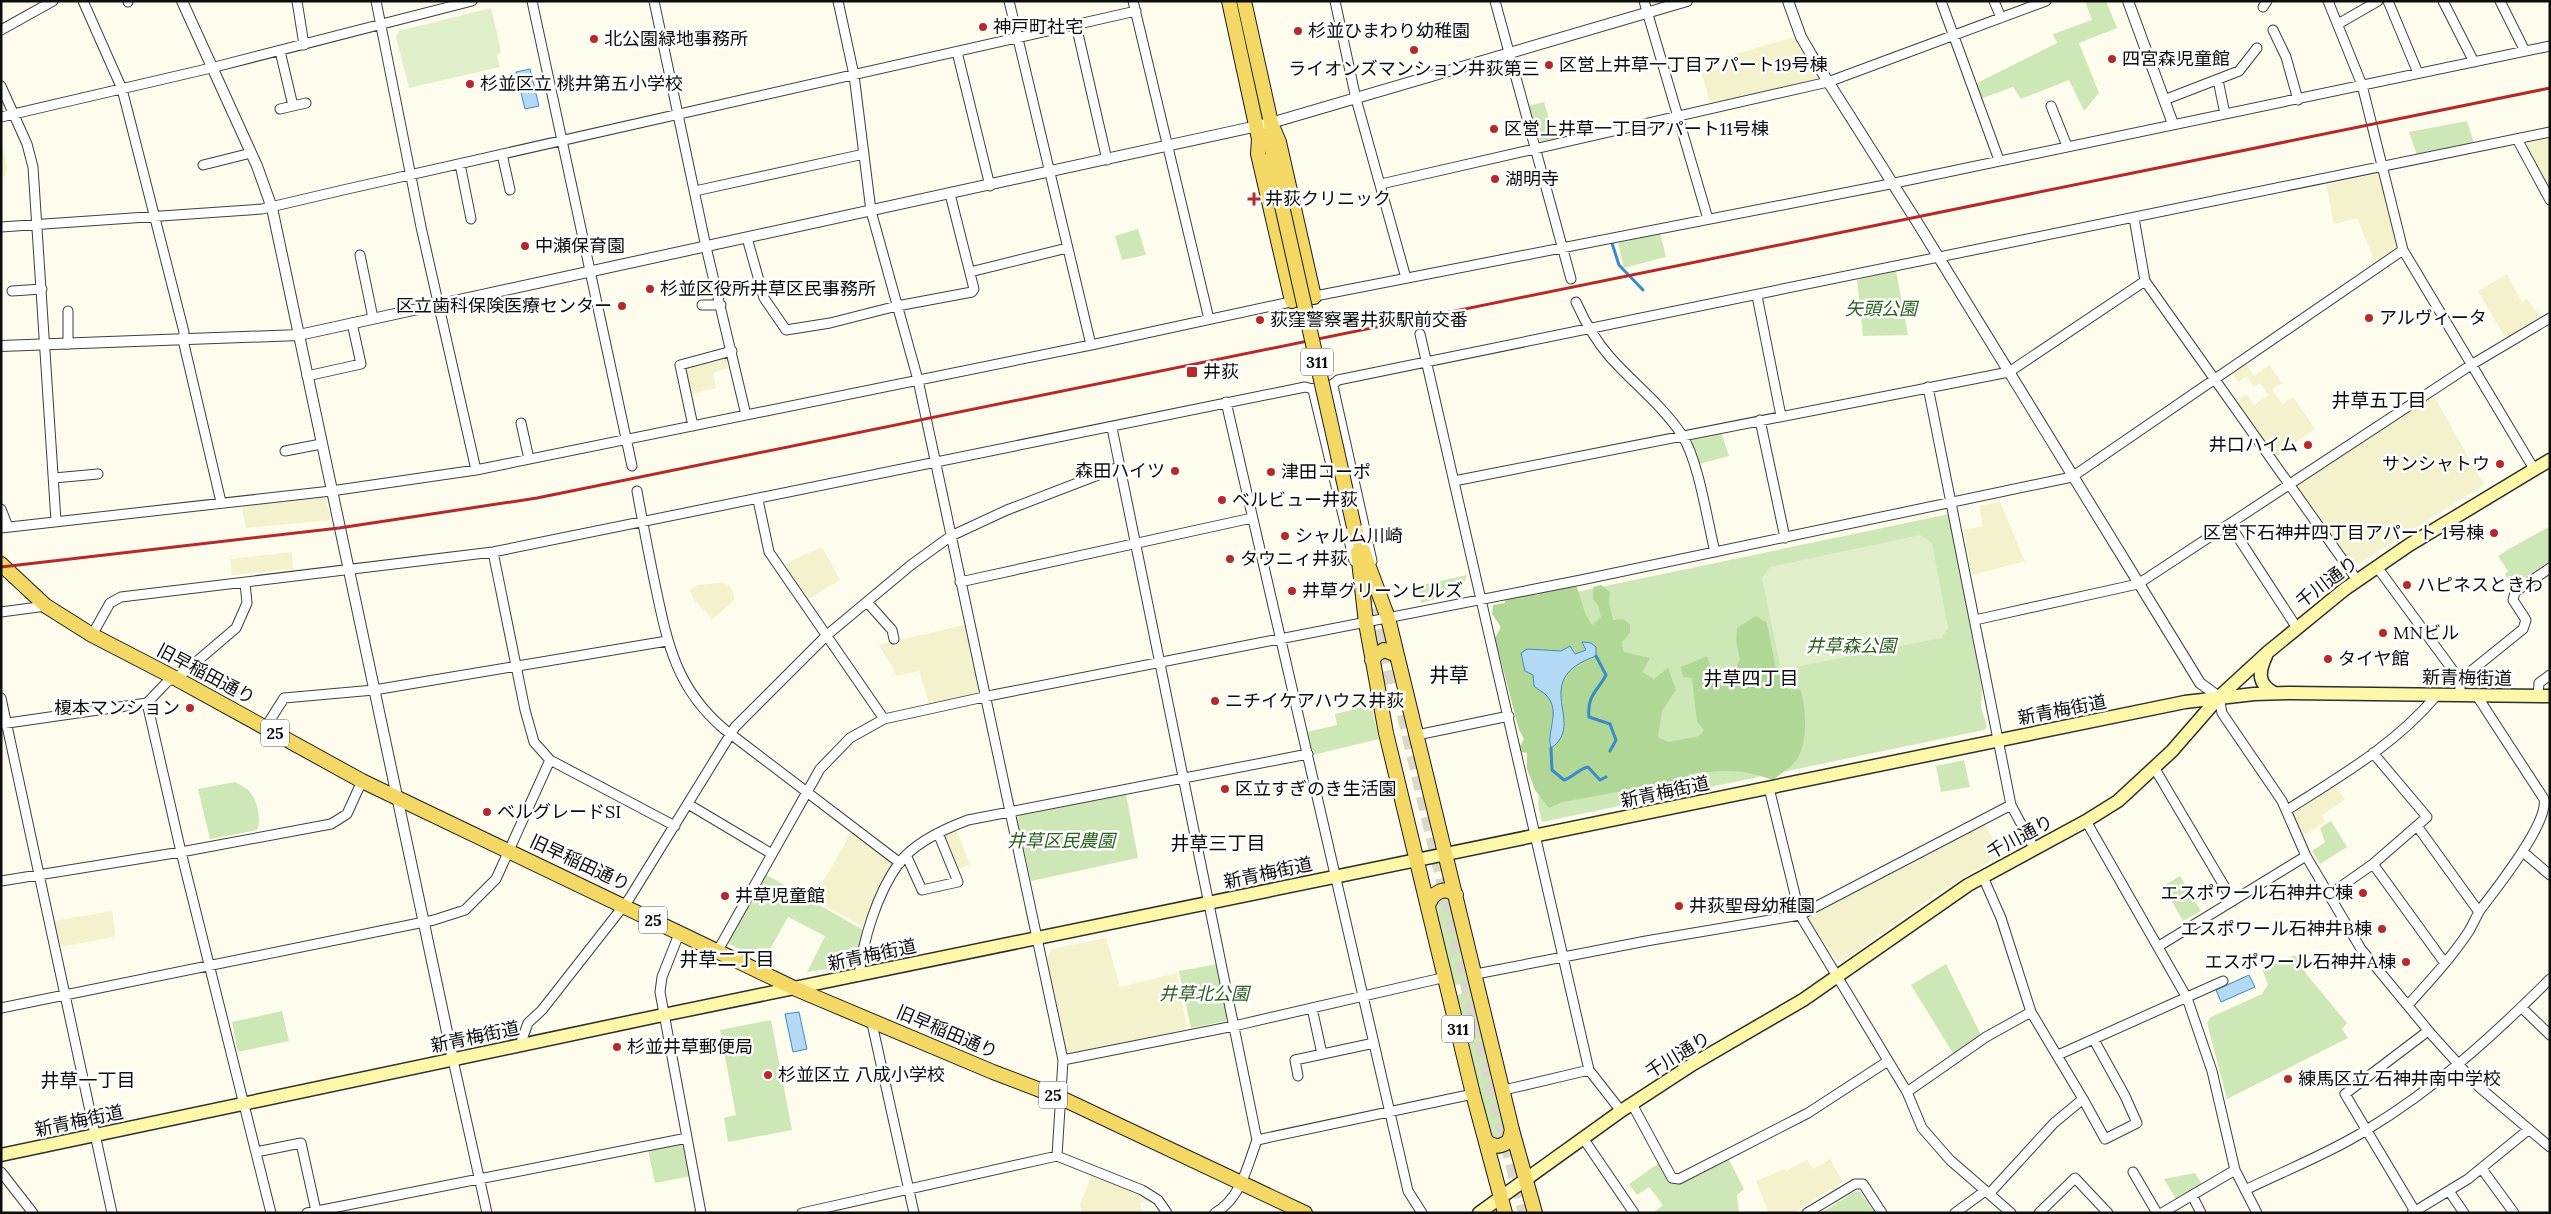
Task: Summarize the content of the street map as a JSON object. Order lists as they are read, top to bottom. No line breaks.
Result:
{"streets":{"main road":["311","千川通り","旧早稲田通り","新青梅街道","25"]},"crossings":[["311","千川通り"],["311","新青梅街道"],["千川通り","新青梅街道"],["旧早稲田通り","新青梅街道"]],"districts":["井草五丁目","井草","井草四丁目","井草三丁目","井草二丁目","井草一丁目"],"parks":["矢頭公園","井草森公園","井草区民農園","井草北公園"],"places":{"other":["神戸町社宅","杉並ひまわり幼稚園","北公園緑地事務所","ライオンズマンション井荻第三","四宮森児童館","区営上井草一丁目アパート19号棟","杉並区立 桃井第五小学校","区営上井草一丁目アパート11号棟","湖明寺","中瀬保育園","杉並区役所井草区民事務所","区立歯科保険医療センター","アルヴィータ","荻窪警察署井荻駅前交番","井口ハイム","サンシャトウ","森田ハイツ","津田コーポ","ベルビュー井荻","区営下石神井四丁目アパート 1号棟","シャルム川崎","タウニィ井荻","ハピネスときわ","井草グリーンヒルズ","MNビル","タイヤ館","ニチイケアハウス井荻","榎本マンション","区立すぎのき生活園","ベルグレードSI","エスポワール石神井C棟","井草児童館","井荻聖母幼稚園","エスポワール石神井B棟","エスポワール石神井A棟","杉並井草郵便局","杉並区立 八成小学校","練馬区立 石神井南中学校"],"health":["井荻クリニック"],"transit":["井荻"]}}
